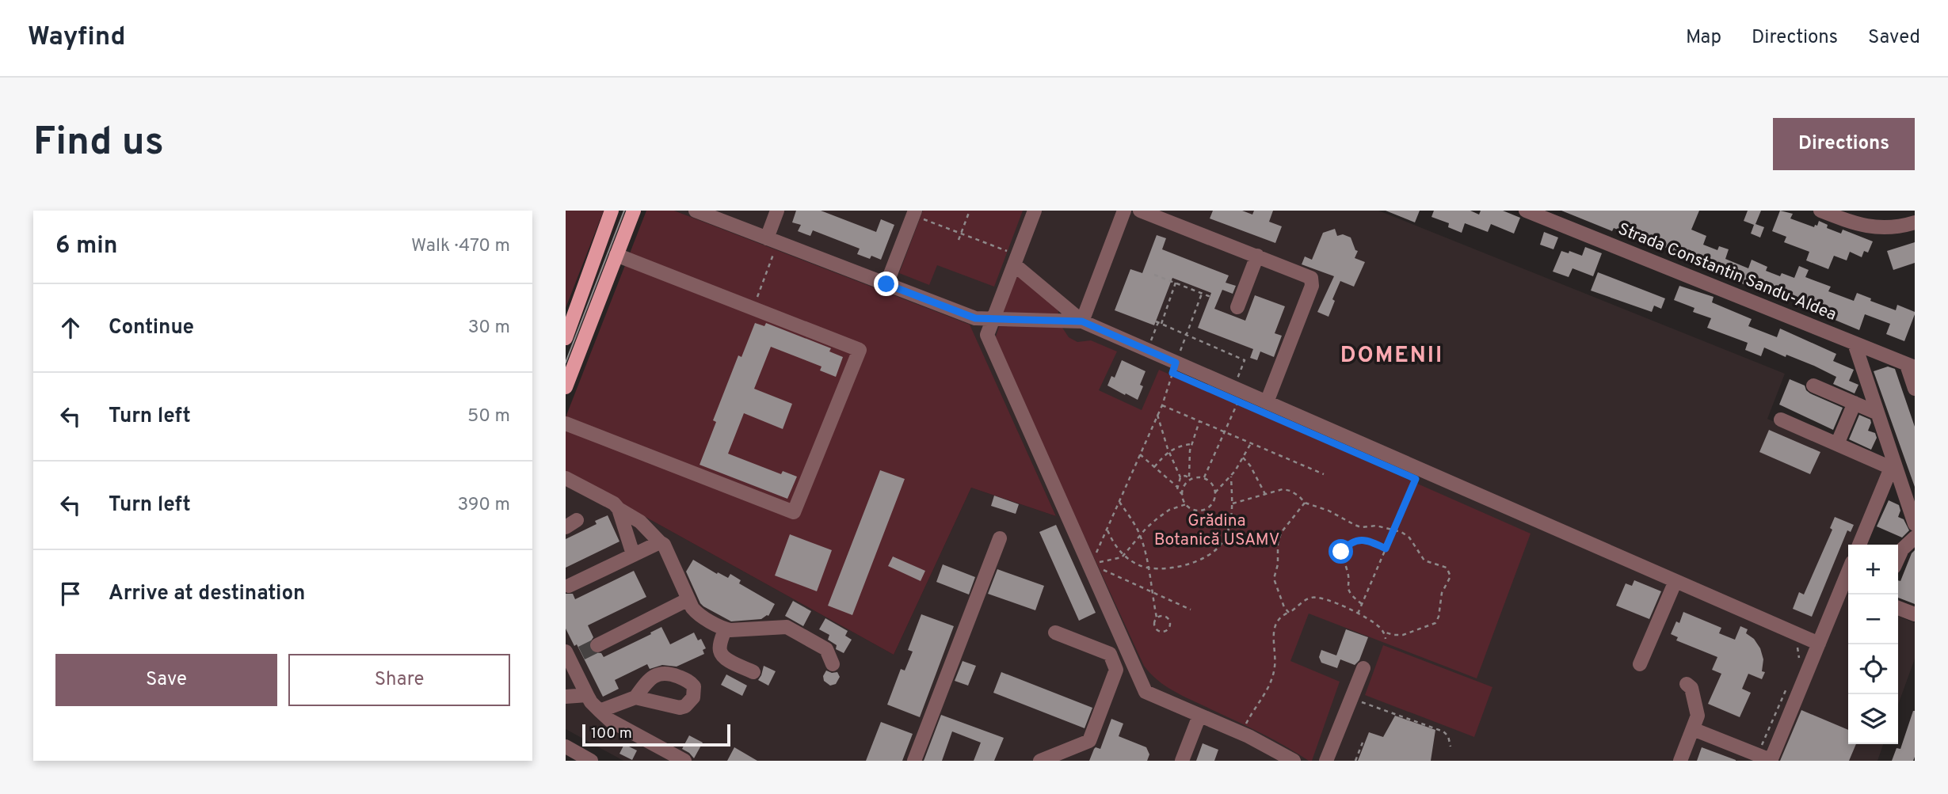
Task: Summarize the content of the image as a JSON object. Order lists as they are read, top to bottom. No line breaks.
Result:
{"streets":{"street":["Strada Constantin Sandu-Aldea"]},"districts":["DOMENII"],"parks":["Grădina Botanică USAMV"],"scale_bar":"100 m","page":{"header":"Wayfind","nav":["Map","Directions","Saved"],"buttons":["Directions",["Save","Share"]],"title":"Find us","heading":["6 min","Walk · 470 m"],"list":[["Continue","30 m"],["Turn left","50 m"],["Turn left","390 m"],"Arrive at destination"],"map_buttons":["+","−"],"scale":"100 m"}}
